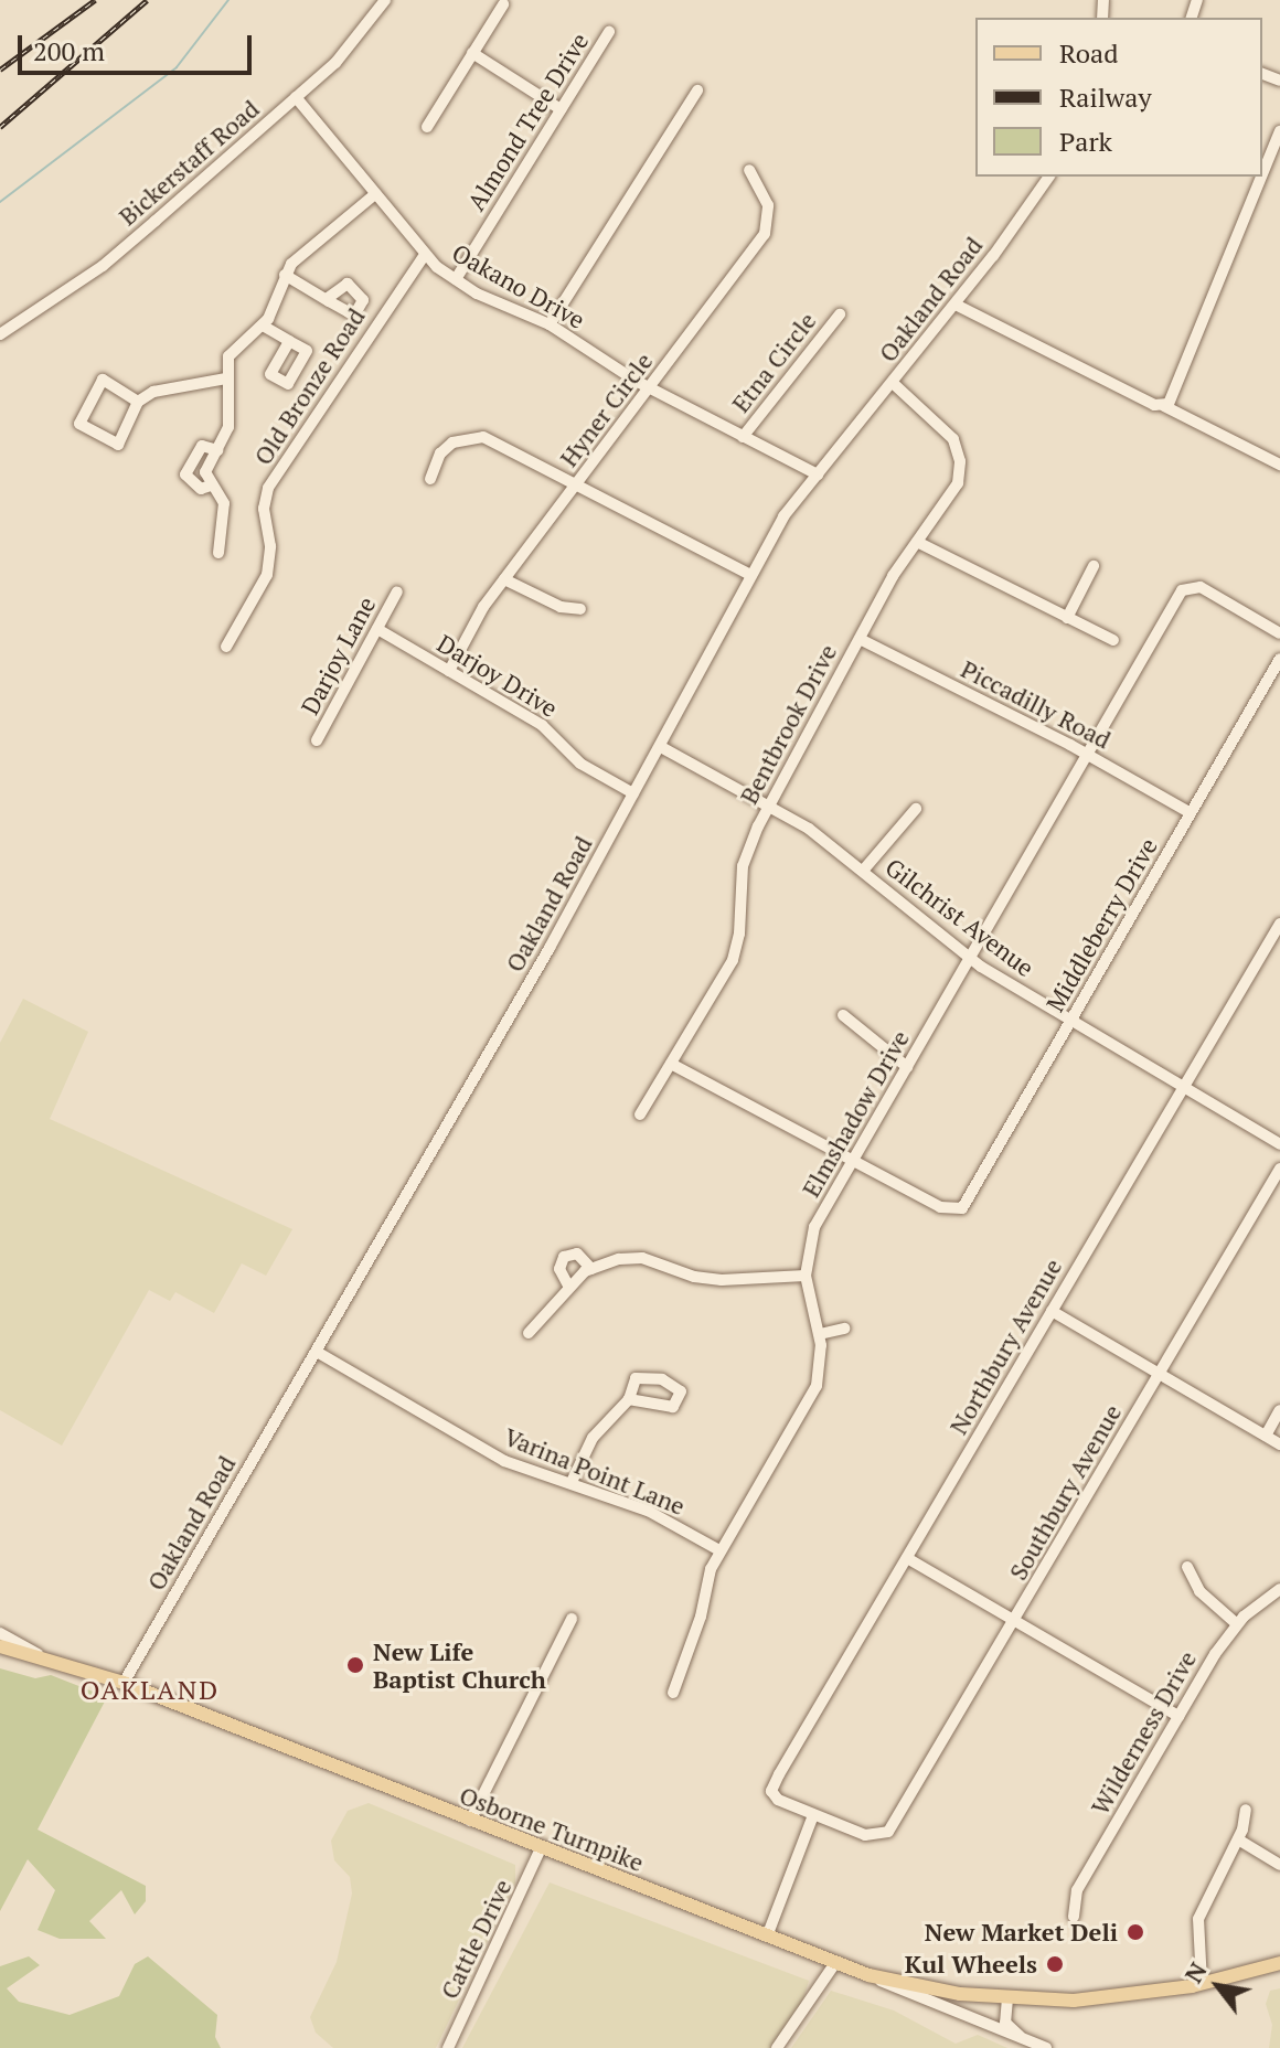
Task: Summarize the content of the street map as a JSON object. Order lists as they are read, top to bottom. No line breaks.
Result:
{"streets":{"main road":["Osborne Turnpike"],"street":["Almond Tree Drive","Bickerstaff Road","Oakano Drive","Oakland Road","Etna Circle","Old Bronze Road","Hyner Circle","Darjoy Lane","Darjoy Drive","Piccadilly Road","Bentbrook Drive","Gilchrist Avenue","Middleberry Drive","Elmshadow Drive","Northbury Avenue","Varina Point Lane","Southbury Avenue","Wilderness Drive","Cattle Drive"]},"crossings":[["Almond Tree Drive","Oakano Drive"],["Bickerstaff Road","Oakano Drive"],["Oakano Drive","Oakland Road"],["Oakano Drive","Etna Circle"],["Oakano Drive","Old Bronze Road"],["Oakano Drive","Hyner Circle"],["Oakland Road","Darjoy Drive"],["Oakland Road","Bentbrook Drive"],["Oakland Road","Gilchrist Avenue"],["Oakland Road","Varina Point Lane"],["Oakland Road","Osborne Turnpike"],["Hyner Circle","Darjoy Drive"],["Darjoy Lane","Darjoy Drive"],["Piccadilly Road","Bentbrook Drive"],["Piccadilly Road","Middleberry Drive"],["Piccadilly Road","Elmshadow Drive"],["Bentbrook Drive","Gilchrist Avenue"],["Gilchrist Avenue","Middleberry Drive"],["Gilchrist Avenue","Elmshadow Drive"],["Gilchrist Avenue","Northbury Avenue"],["Middleberry Drive","Elmshadow Drive"],["Elmshadow Drive","Varina Point Lane"],["Northbury Avenue","Southbury Avenue"],["Osborne Turnpike","Cattle Drive"]],"districts":["OAKLAND"],"places":["New Life Baptist Church","New Market Deli","Kul Wheels"],"legend":["Road","Railway","Park"],"scale_bar":"200 m","north":"top left"}
